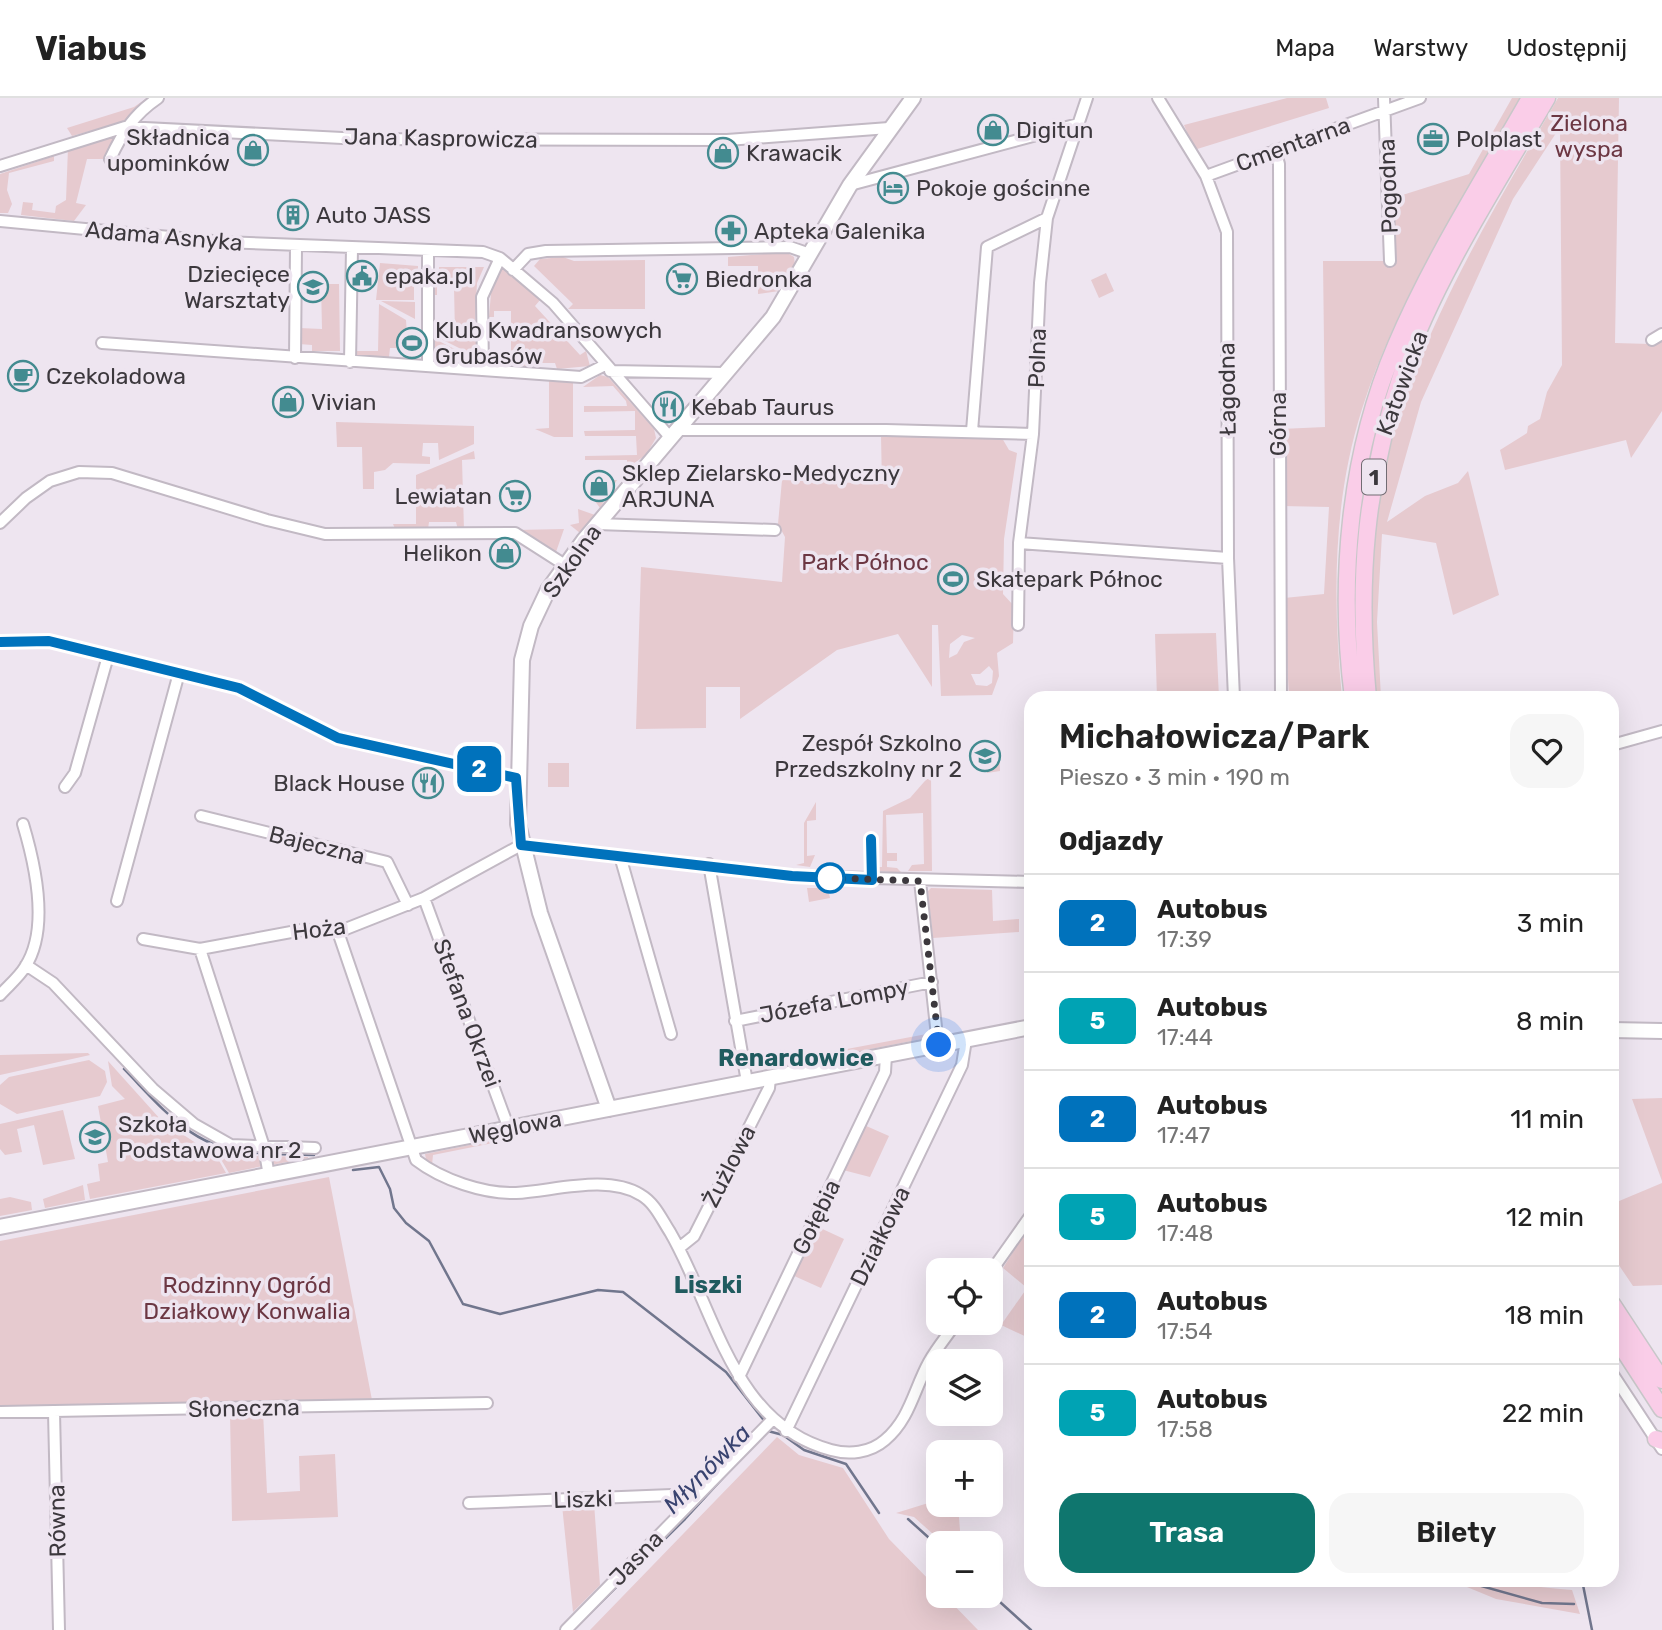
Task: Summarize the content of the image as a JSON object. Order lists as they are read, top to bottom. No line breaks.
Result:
{"streets":{"main road":["Katowicka","1"],"street":["Jana Kasprowicza","Cmentarna","Pogodna","Adama Asnyka","Polna","Łagodna","Górna","Szkolna","Bajeczna","Hoża","Józefa Lompy","Stefana Okrzei","Węglowa","Żużlowa","Gołębia","Działkowa","Słoneczna","Liszki","Równa","Jasna"]},"crossings":[["Jana Kasprowicza","Szkolna"],["Cmentarna","Pogodna"],["Cmentarna","Łagodna"],["Cmentarna","Górna"],["Szkolna","Hoża"],["Szkolna","Węglowa"],["Bajeczna","Hoża"],["Hoża","Stefana Okrzei"],["Stefana Okrzei","Węglowa"],["Węglowa","Żużlowa"],["Węglowa","Gołębia"],["Węglowa","Działkowa"],["Słoneczna","Równa"],["Liszki","Jasna"]],"districts":["Renardowice","Liszki"],"water":["Młynówka"],"parks":["Zielona wyspa","Park Północ","Rodzinny Ogród Działkowy Konwalia"],"places":{"shop":["Digitun","Składnica upominków","Krawacik","Vivian","Sklep Zielarsko-Medyczny ARJUNA","Helikon"],"office":["Polplast"],"hotel":["Pokoje gościnne"],"building":["Auto JASS"],"pharmacy":["Apteka Galenika"],"public building":["epaka.pl"],"supermarket":["Biedronka","Lewiatan"],"school or university":["Dziecięce Warsztaty","Zespół Szkolno Przedszkolny nr 2","Szkoła Podstawowa nr 2"],"sports":["Klub Kwadransowych Grubasów","Skatepark Północ"],"cafe":["Czekoladowa"],"restaurant":["Kebab Taurus","Black House"]},"lines":["bus line 2"],"page":{"header":"Viabus","nav":["Mapa","Warstwy","Udostępnij"],"on_map":"2","heading":[["Michałowicza/Park","Pieszo · 3 min · 190 m"],"Odjazdy"],"list":[{"mark":"2","name":"Autobus","note":"17:39","value":"3 min"},{"mark":"5","name":"Autobus","note":"17:44","value":"8 min"},{"mark":"2","name":"Autobus","note":"17:47","value":"11 min"},{"mark":"5","name":"Autobus","note":"17:48","value":"12 min"},{"mark":"2","name":"Autobus","note":"17:54","value":"18 min"},{"mark":"5","name":"Autobus","note":"17:58","value":"22 min"}],"map_buttons":["+","−"],"buttons":["Trasa","Bilety"]}}
